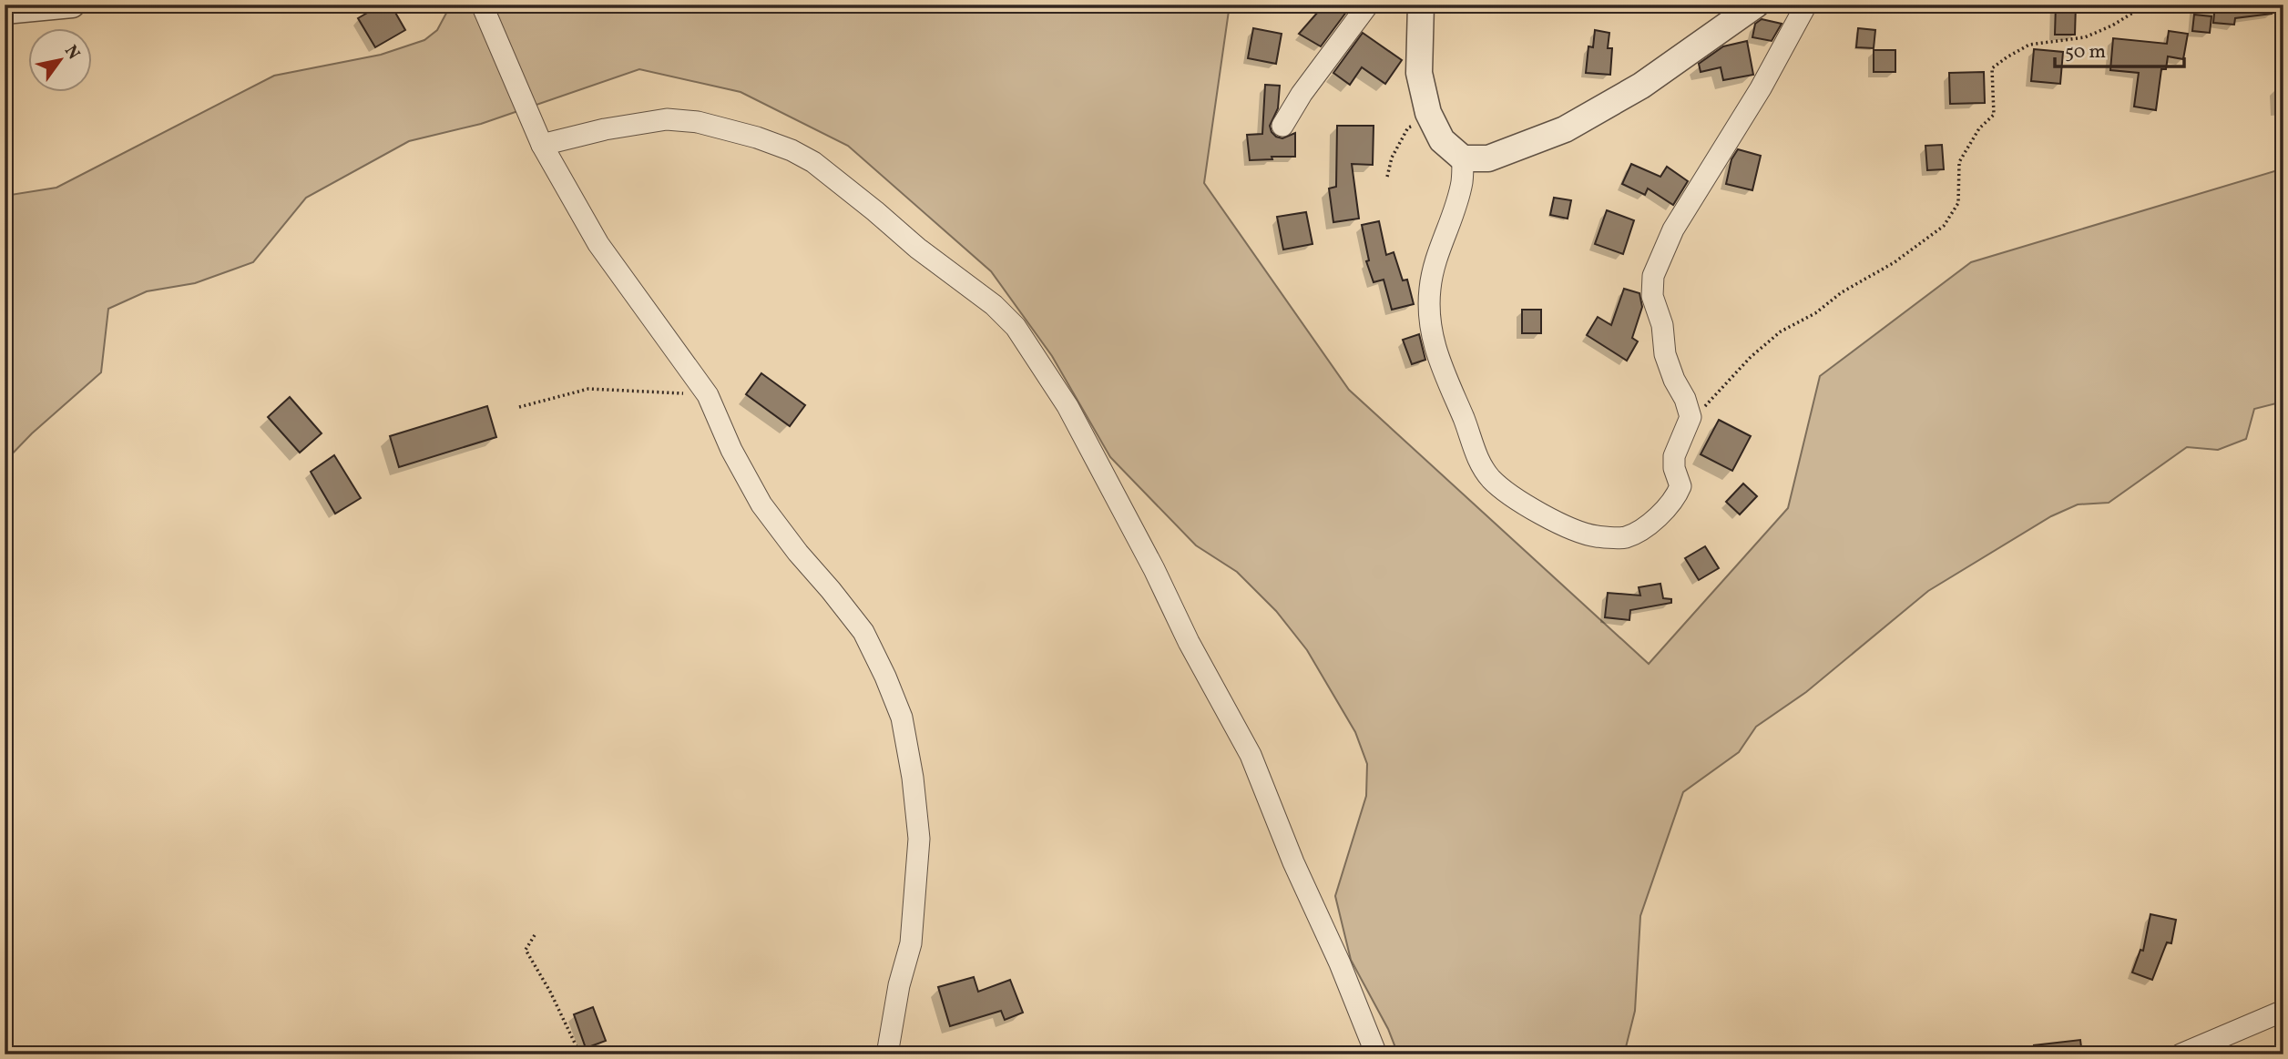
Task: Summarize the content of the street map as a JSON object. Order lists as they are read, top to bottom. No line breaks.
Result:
{"scale_bar":"50 m","north":"top right"}
